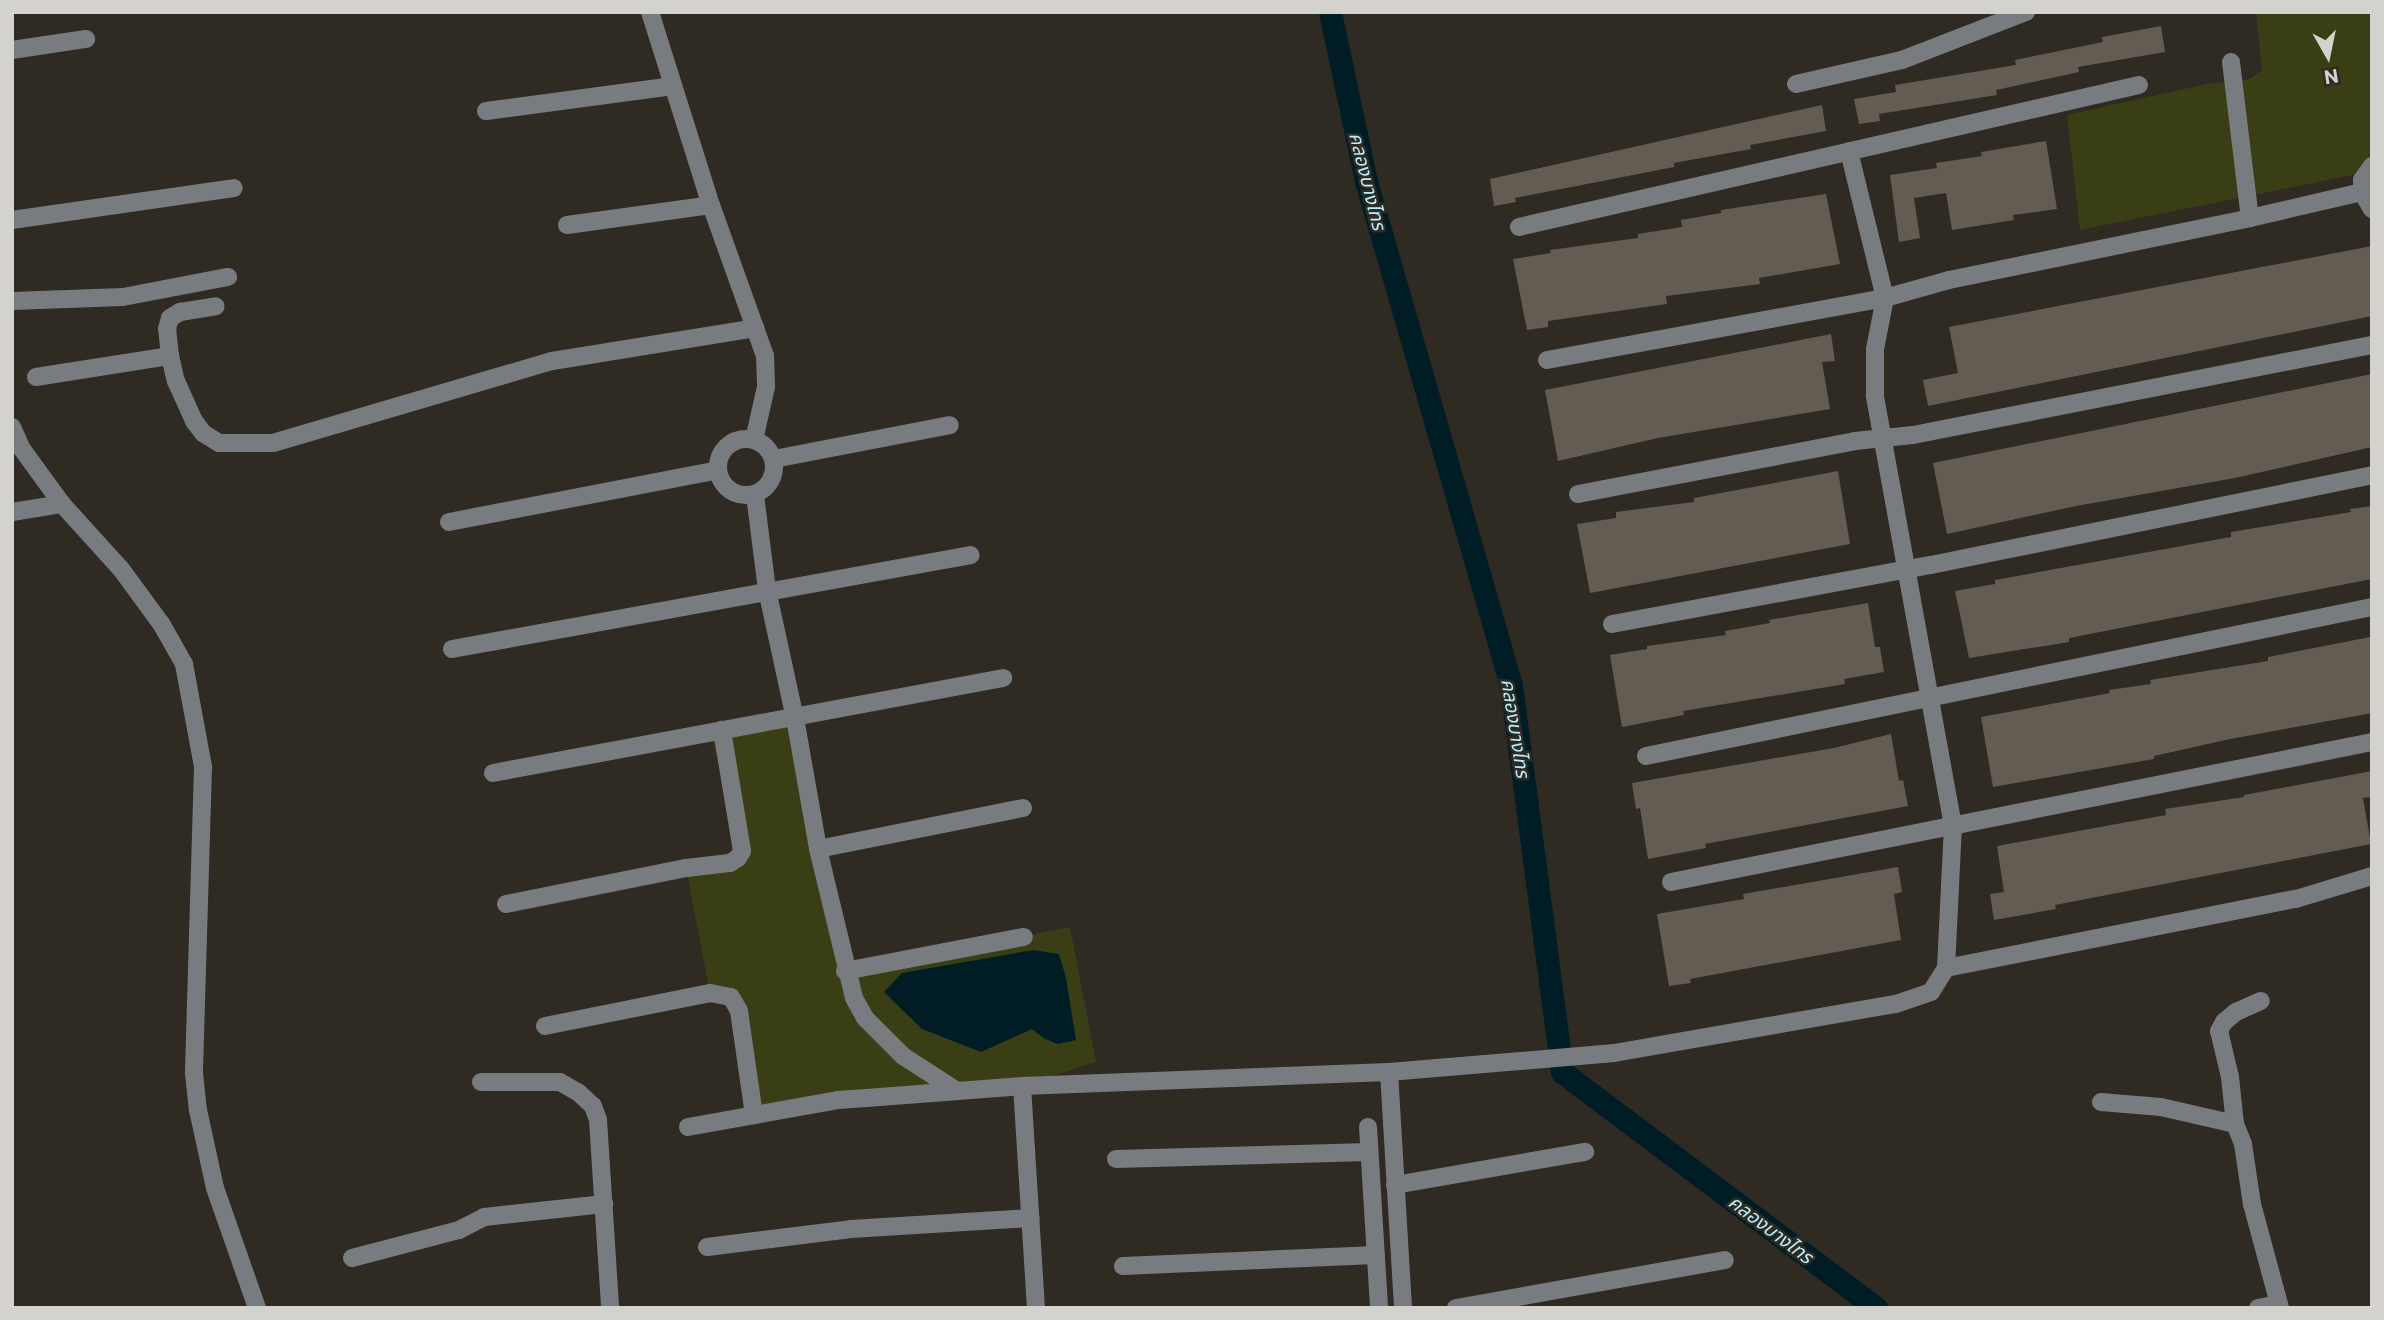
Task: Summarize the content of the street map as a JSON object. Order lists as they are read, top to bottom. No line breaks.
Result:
{"water":["คลองบางไทร"],"north":"bottom"}
